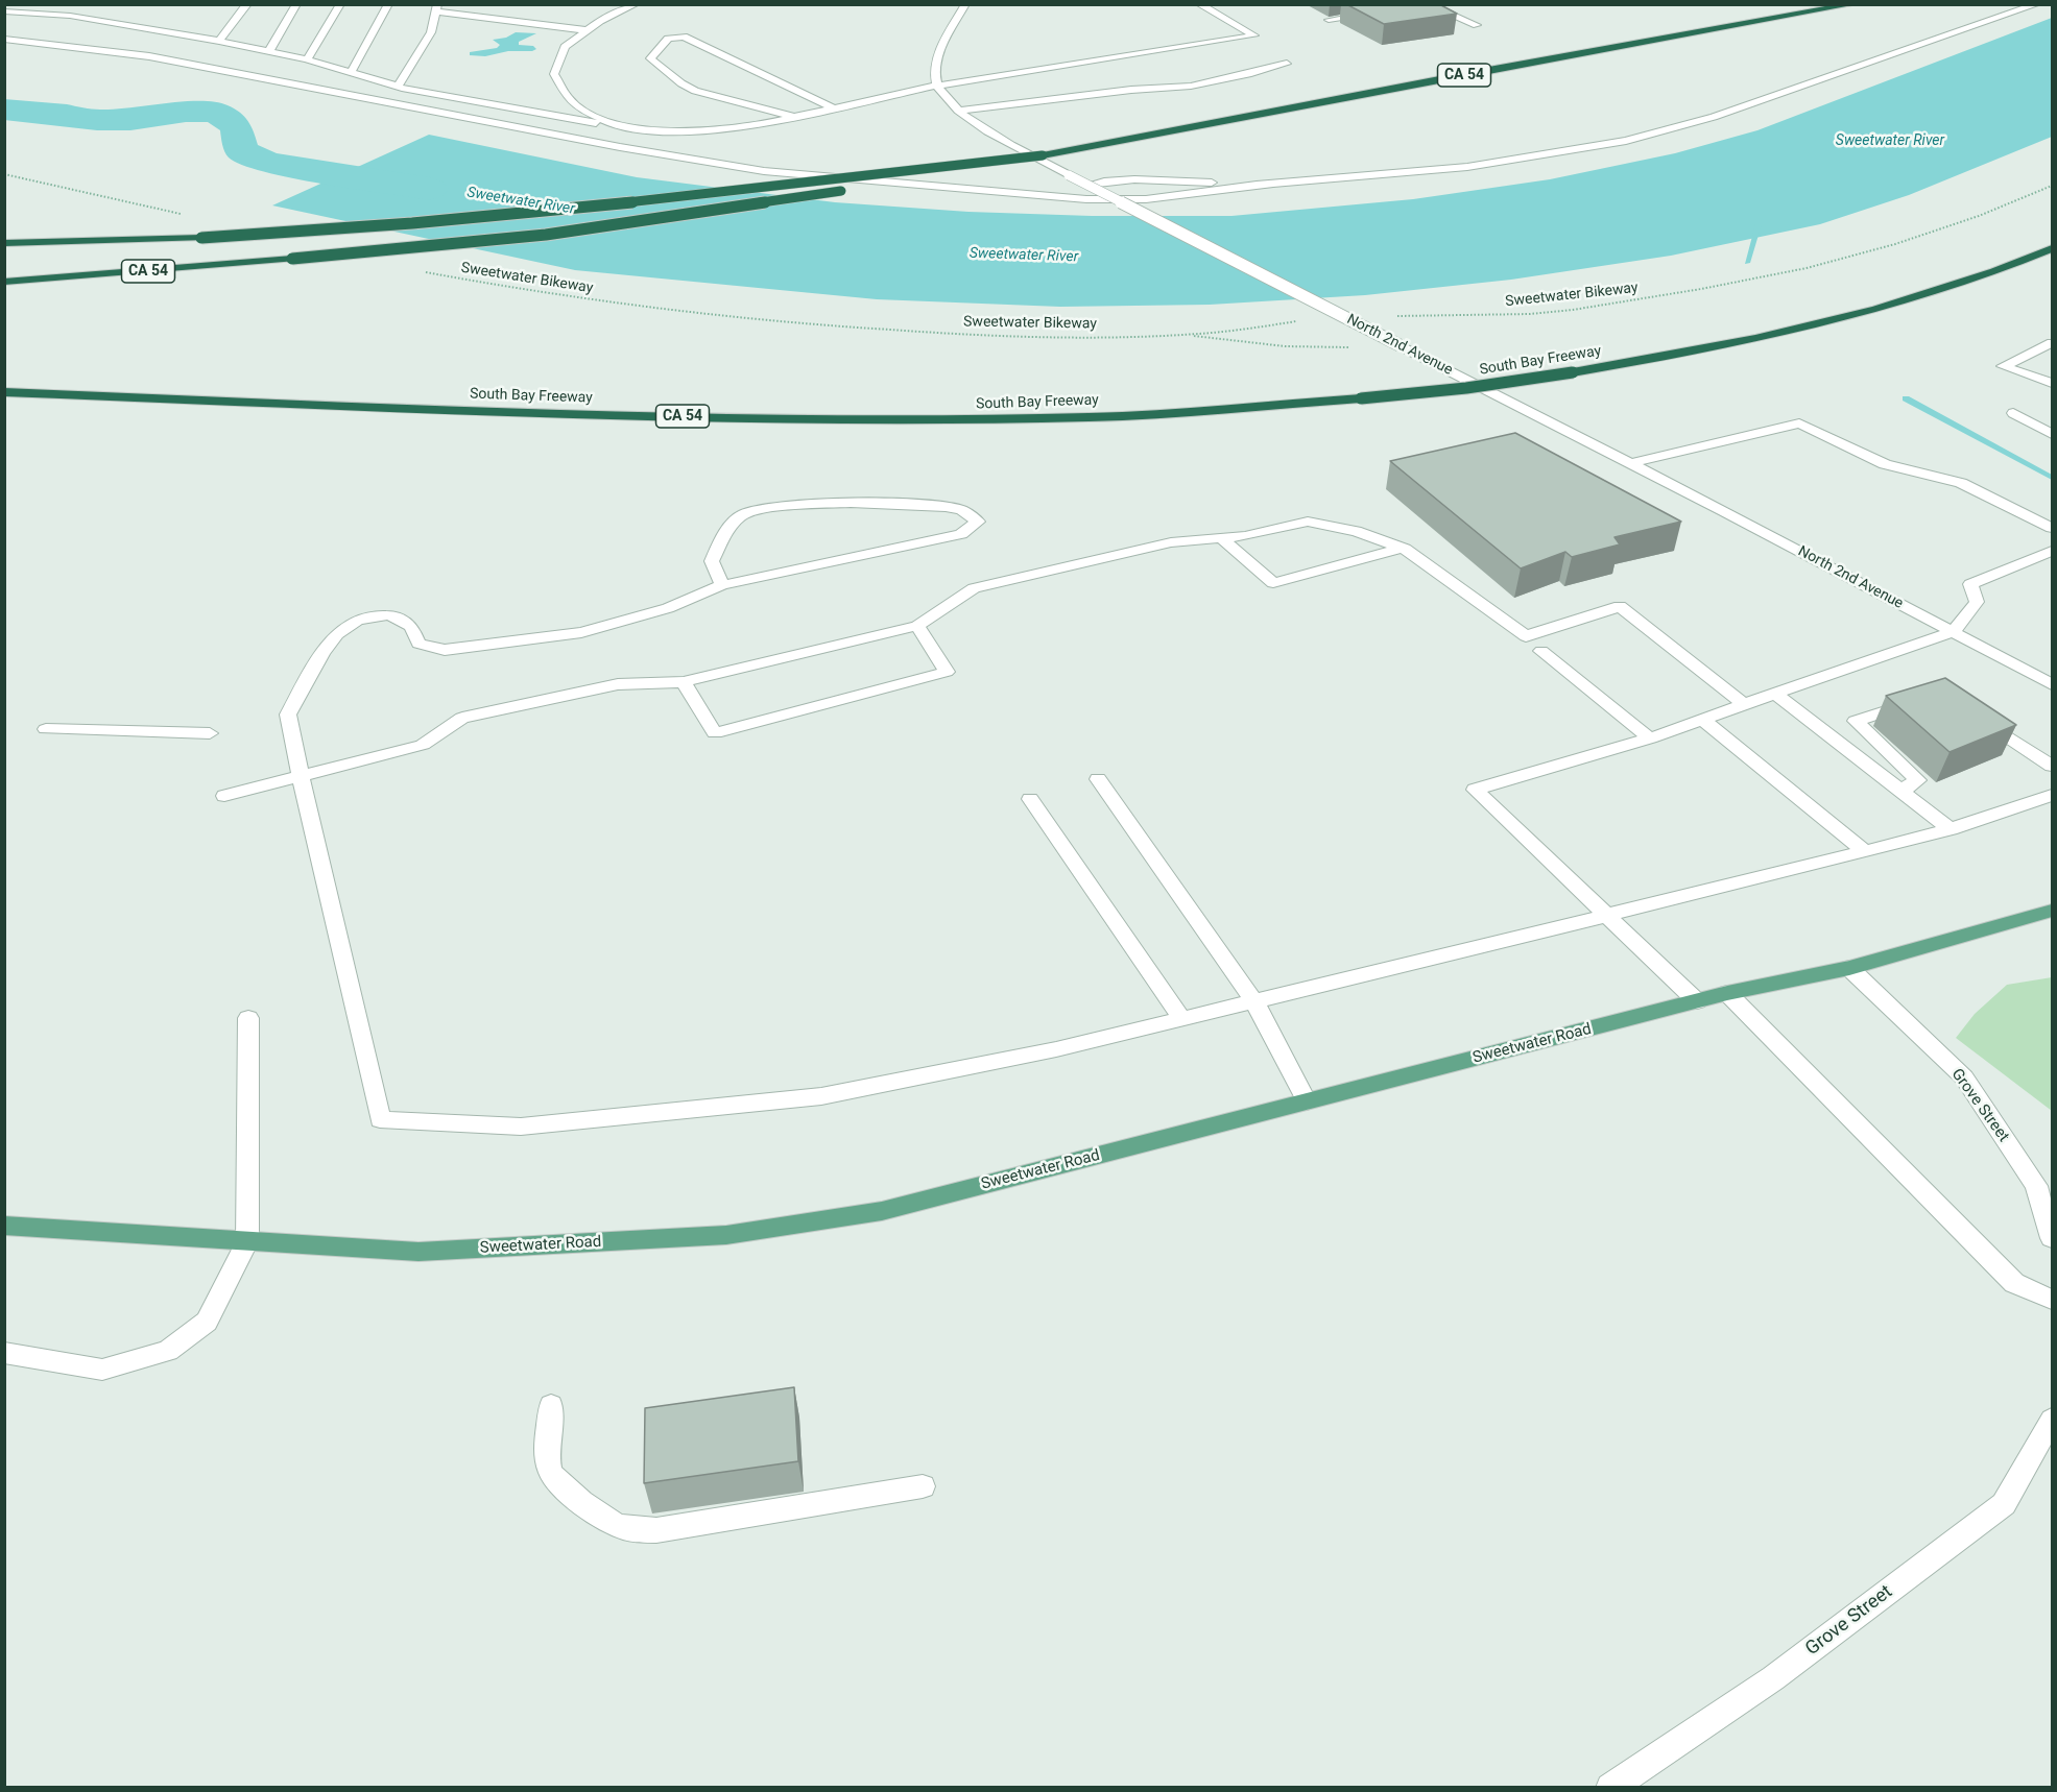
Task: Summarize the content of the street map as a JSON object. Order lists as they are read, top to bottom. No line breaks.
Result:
{"streets":{"highway":["CA 54","South Bay Freeway"],"main road":["Sweetwater Road"],"street":["North 2nd Avenue","Grove Street"],"path":["Sweetwater Bikeway"]},"crossings":[["Sweetwater Road","Grove Street"]],"water":["Sweetwater River"]}
